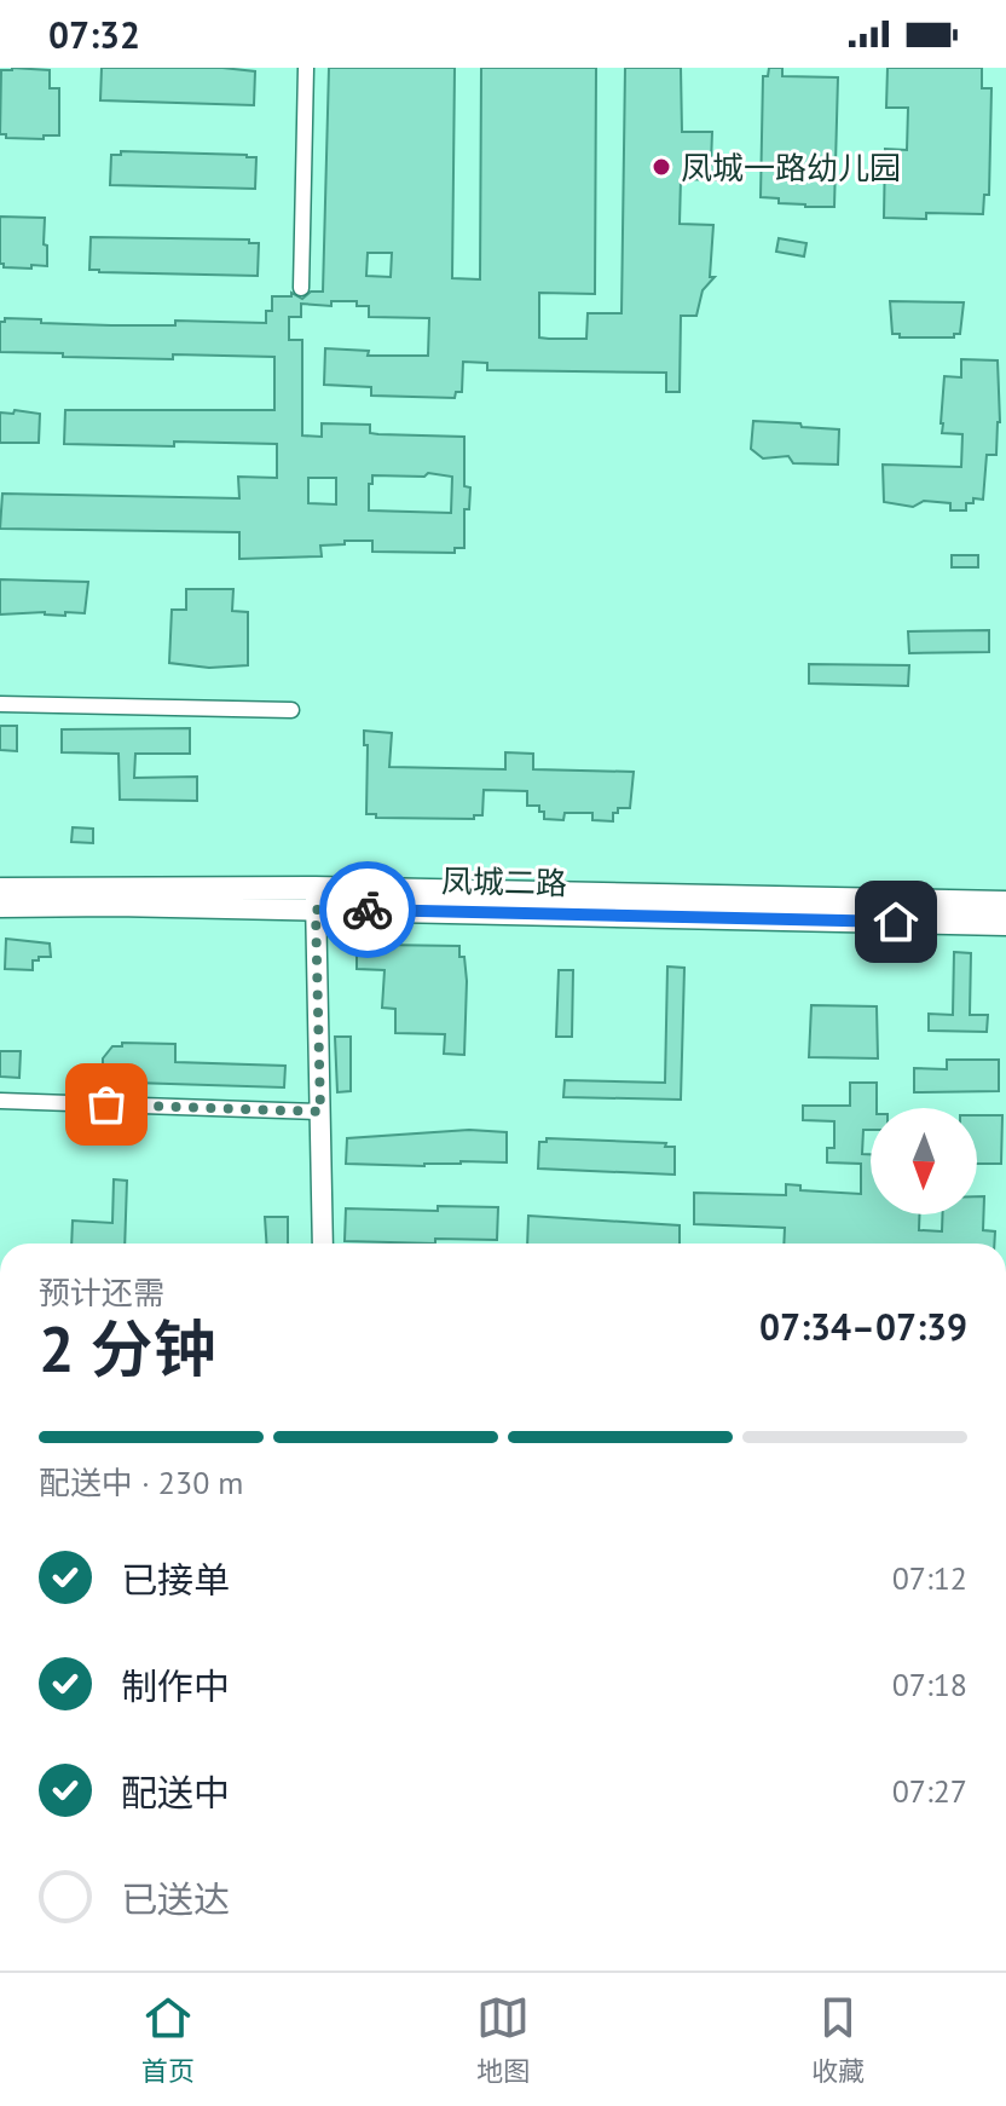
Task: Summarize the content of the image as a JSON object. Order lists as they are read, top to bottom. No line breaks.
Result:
{"streets":{"main road":["凤城二路"]},"places":["凤城一路幼儿园"],"north":"bottom","page":{"status":"07:32","heading":["2 分钟","预计还需","07:34–07:39"],"bar":"配送中 · 230 m","list":[["已接单","07:12"],["制作中","07:18"],["配送中","07:27"],"已送达"],"tabs":["首页","地图","收藏"]}}
